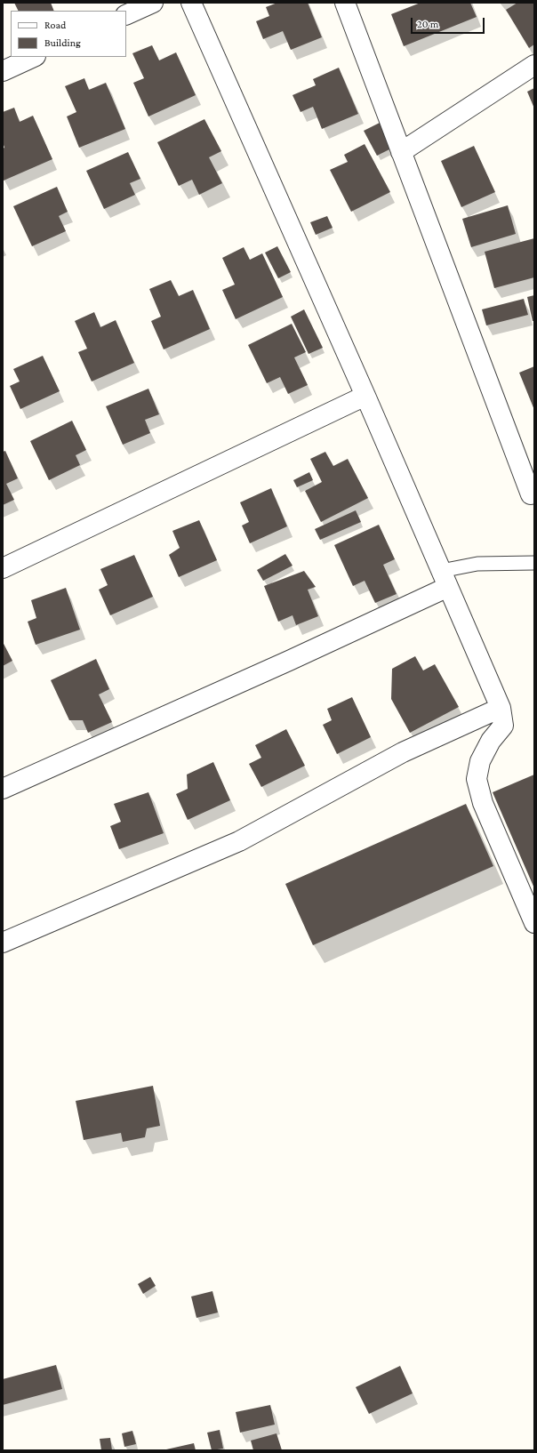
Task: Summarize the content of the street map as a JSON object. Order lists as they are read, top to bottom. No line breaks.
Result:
{"legend":["Road","Building"],"scale_bar":"20 m"}
